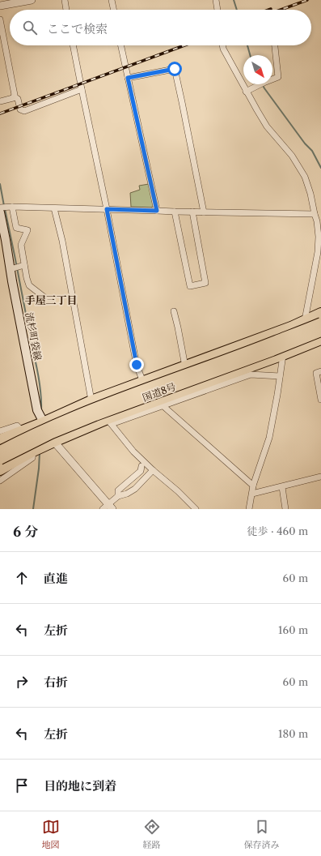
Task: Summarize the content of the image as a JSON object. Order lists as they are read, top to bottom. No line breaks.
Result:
{"streets":{"highway":["国道8号"],"main road":["流杉町袋線"]},"districts":["手屋三丁目"],"north":"bottom right","page":{"search":"ここで検索","heading":["6 分","徒歩 · 460 m"],"list":[["直進","60 m"],["左折","160 m"],["右折","60 m"],["左折","180 m"],"目的地に到着"],"nav":["地図","経路","保存済み"]}}
